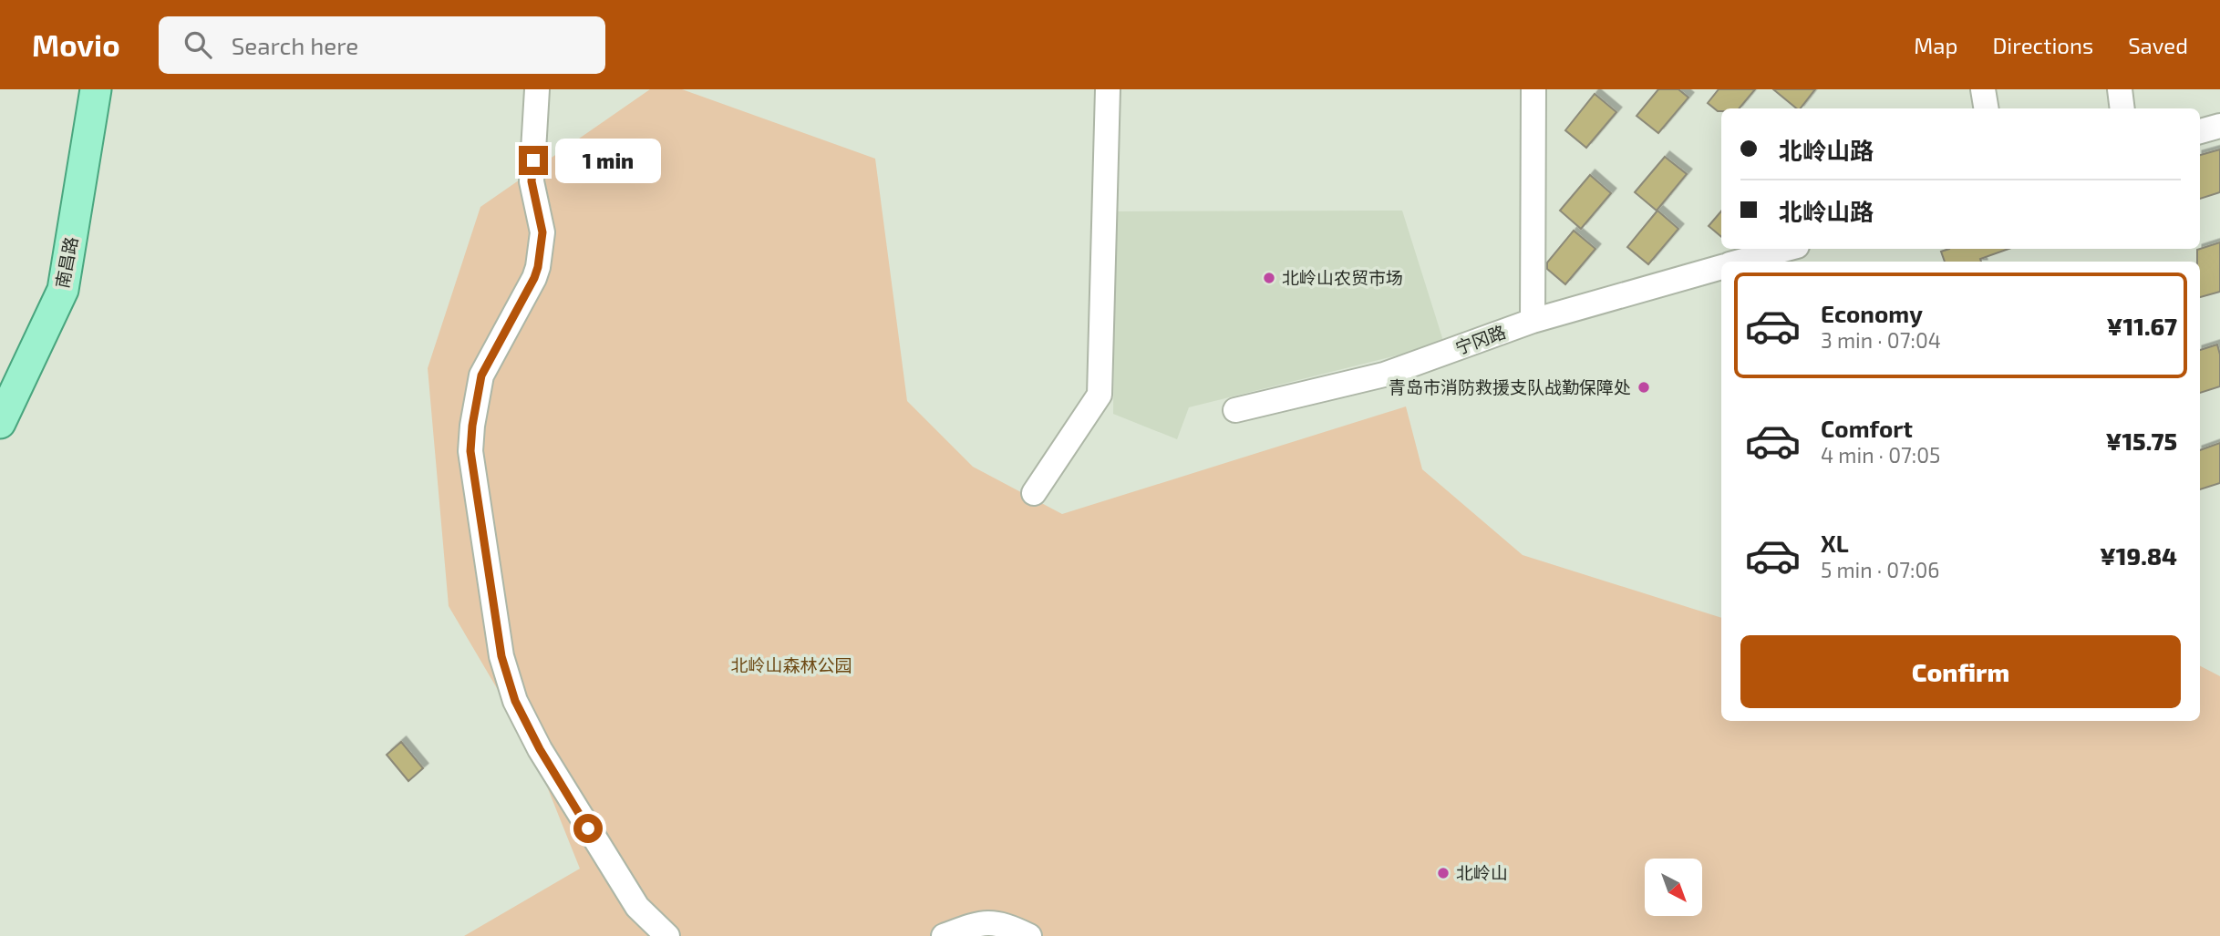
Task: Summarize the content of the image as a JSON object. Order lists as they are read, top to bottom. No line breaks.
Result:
{"streets":{"main road":["南昌路"],"street":["宁冈路"]},"parks":["北岭山森林公园"],"places":["北岭山农贸市场","青岛市消防救援支队战勤保障处","北岭山"],"north":"bottom right","page":{"header":"Movio","search":"Search here","nav":["Map","Directions","Saved"],"banner":["北岭山路","北岭山路"],"bubble":"1 min","list":[{"name":"Economy","note":"3 min · 07:04","value":"¥11.67"},{"name":"Comfort","note":"4 min · 07:05","value":"¥15.75"},{"name":"XL","note":"5 min · 07:06","value":"¥19.84"}],"buttons":"Confirm"}}
